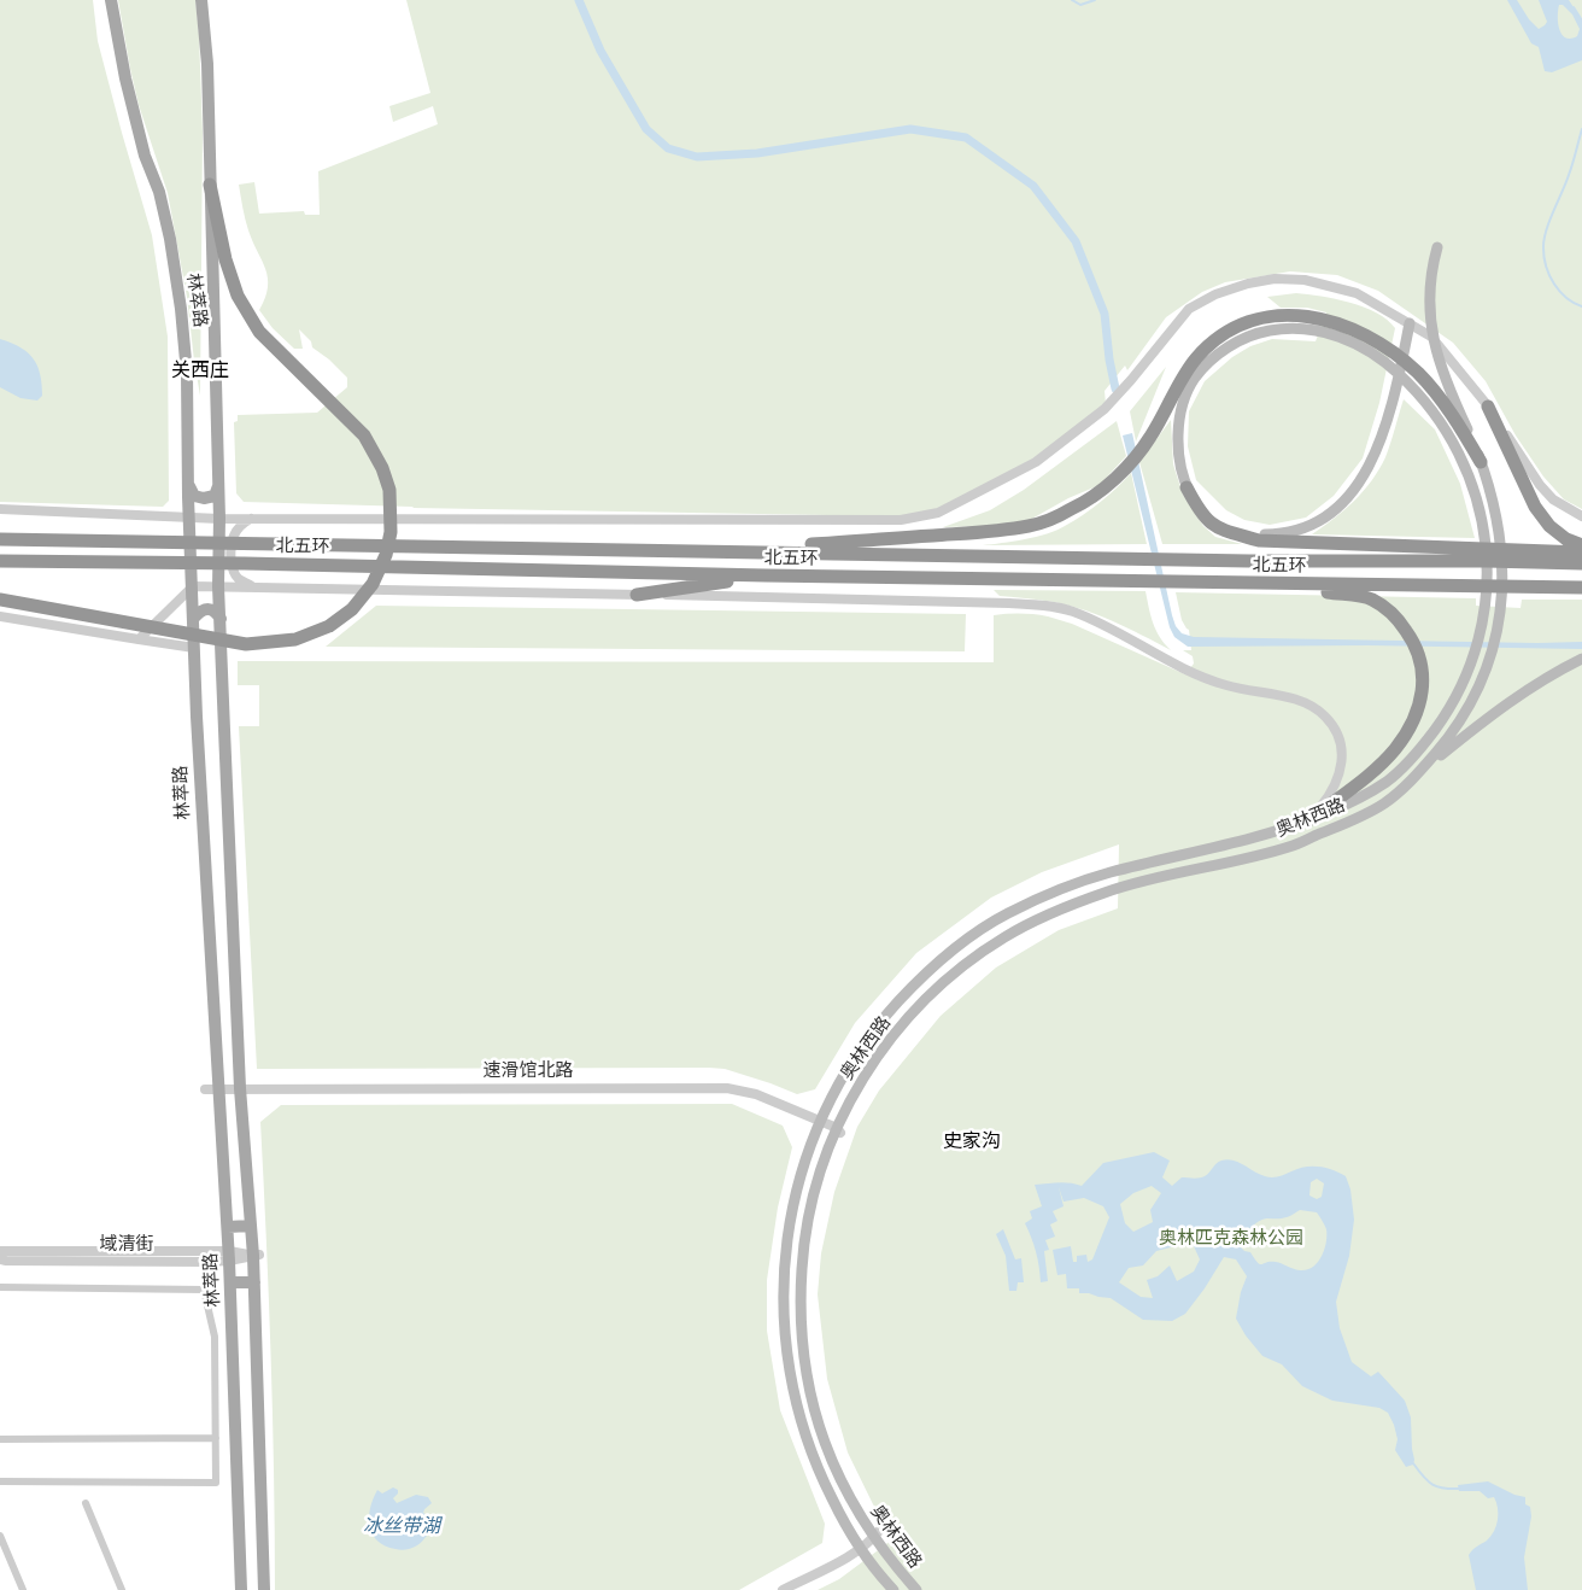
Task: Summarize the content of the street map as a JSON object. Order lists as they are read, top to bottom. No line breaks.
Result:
{"streets":{"highway":["北五环"],"main road":["林萃路","奥林西路"],"street":["速滑馆北路","域清街"]},"crossings":[["林萃路","速滑馆北路"],["林萃路","域清街"],["奥林西路","速滑馆北路"]],"districts":["关西庄","史家沟"],"water":["冰丝带湖"],"parks":["奥林匹克森林公园"]}
